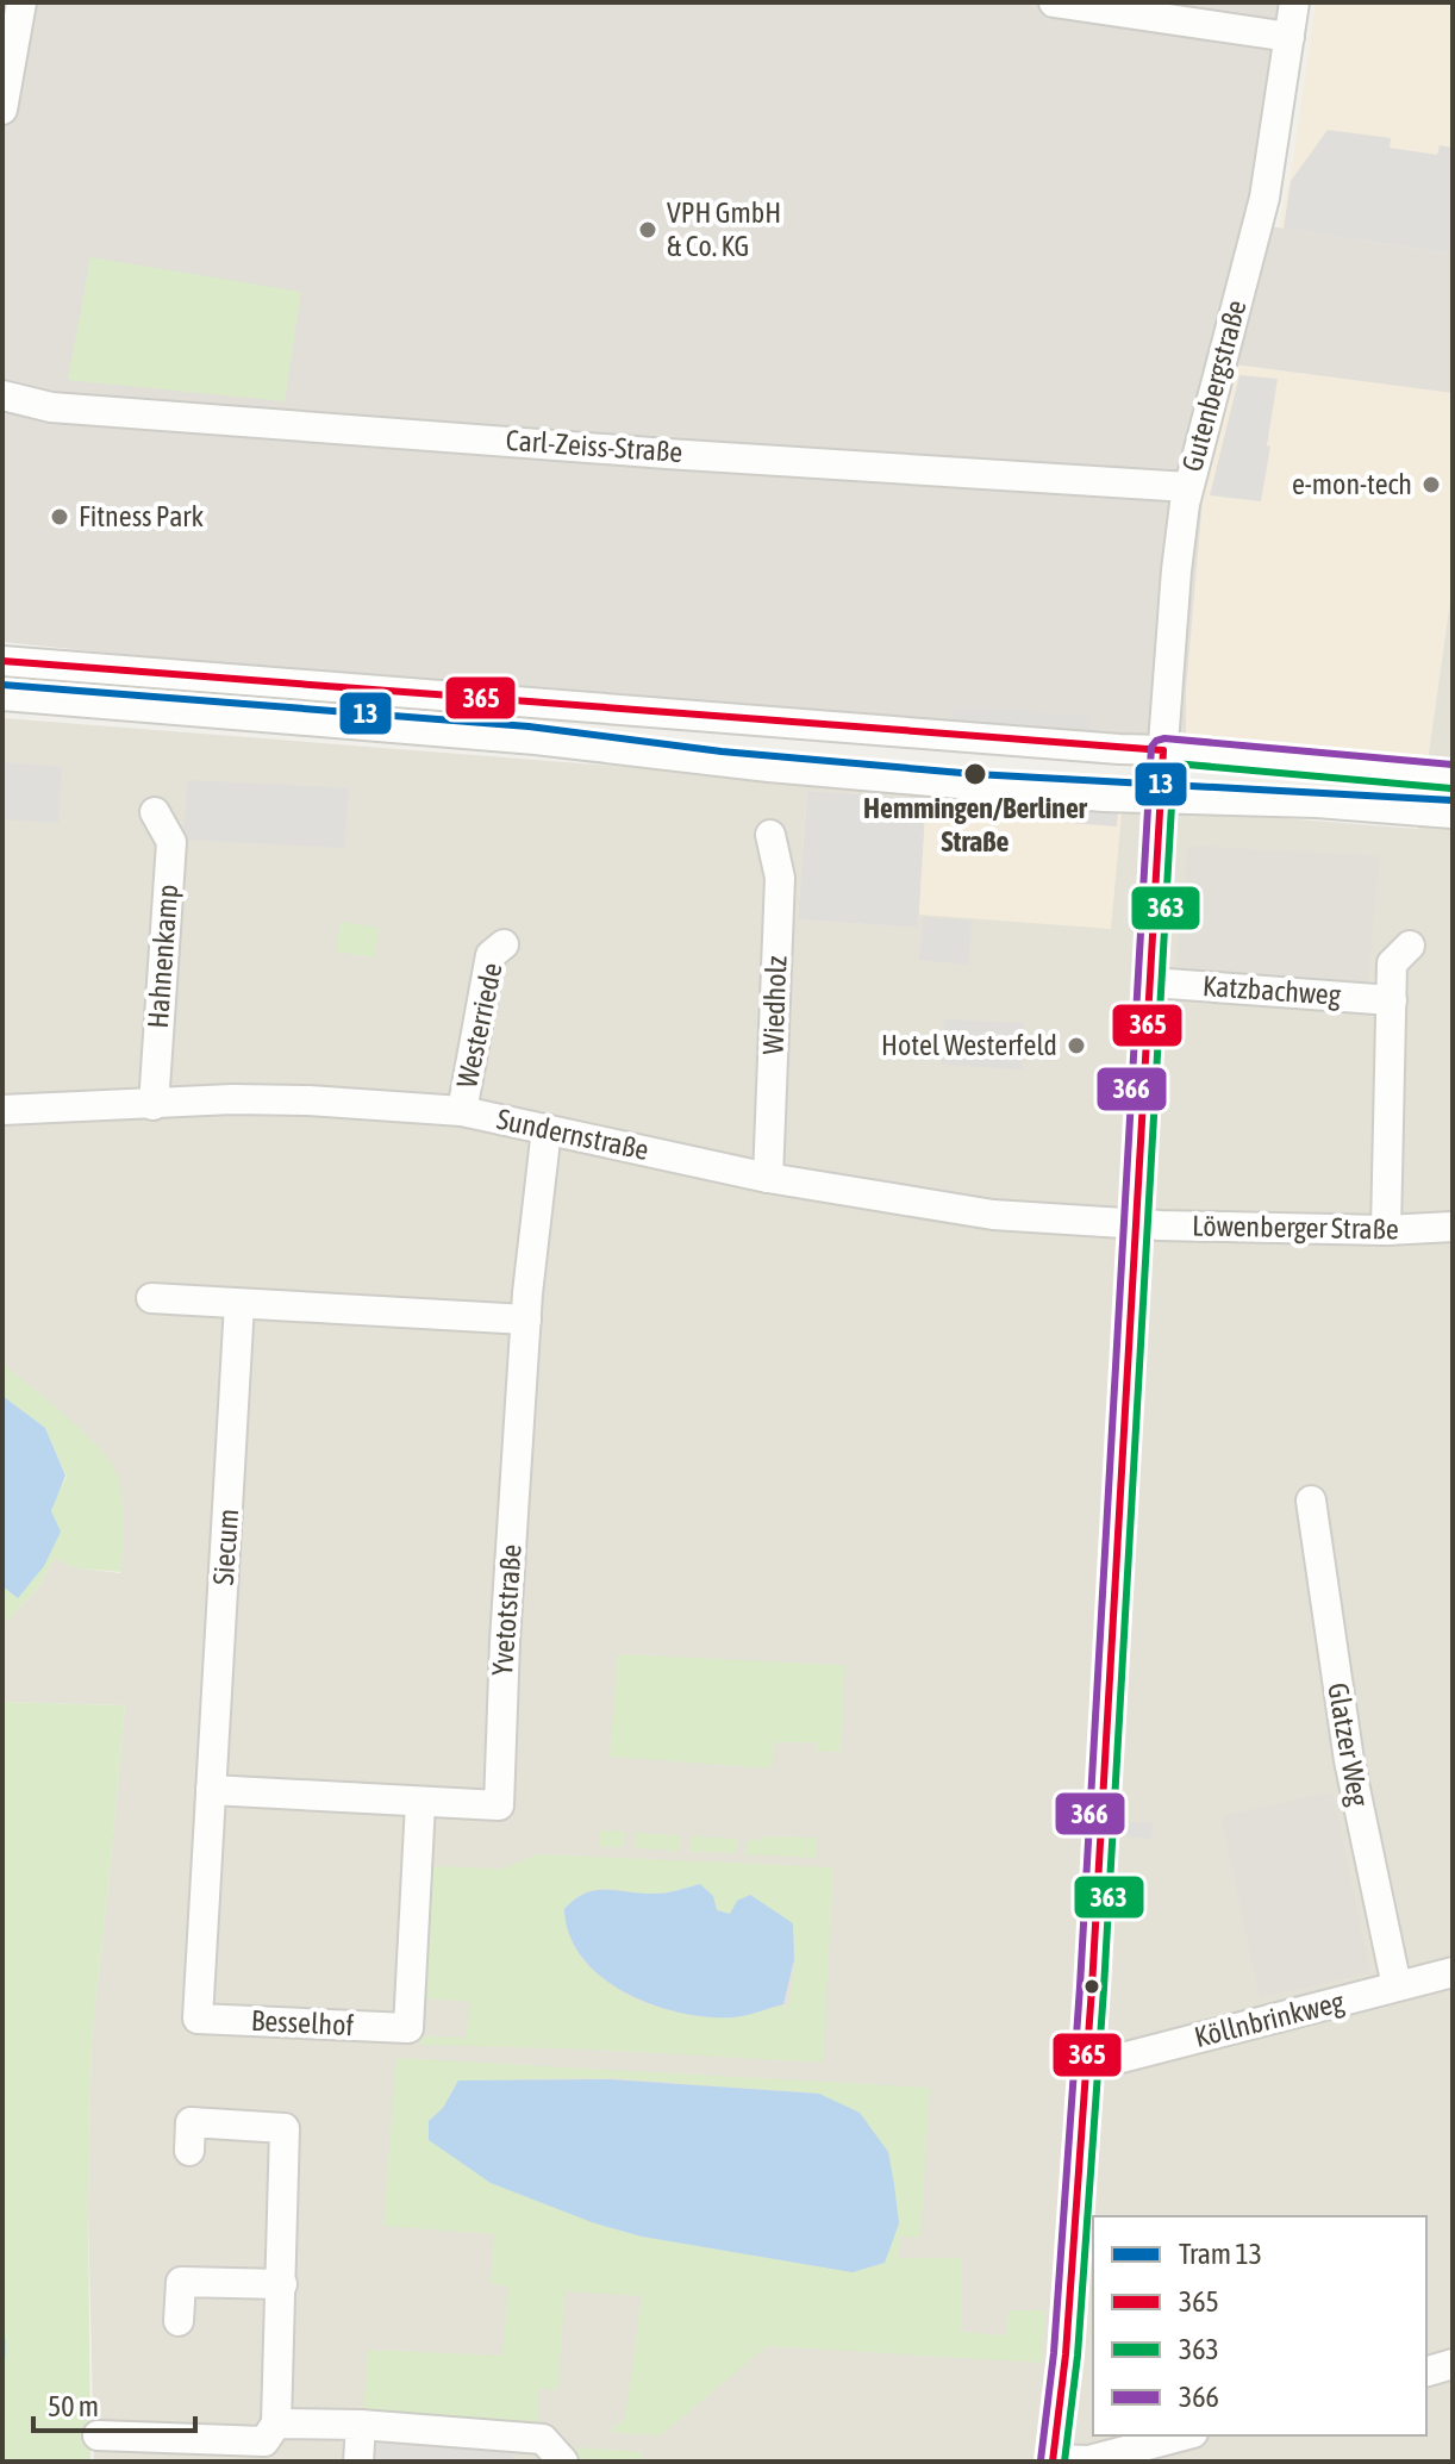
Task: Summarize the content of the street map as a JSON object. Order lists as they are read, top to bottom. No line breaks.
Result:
{"streets":{"street":["Gutenbergstraße","Carl-Zeiss-Straße","Hahnenkamp","Katzbachweg","Wiedholz","Westerriede","Sundernstraße","Löwenberger Straße","Siecum","Yvetotstraße","Glatzer Weg","Köllnbrinkweg","Besselhof"]},"crossings":[["Gutenbergstraße","Carl-Zeiss-Straße"],["Gutenbergstraße","Katzbachweg"],["Gutenbergstraße","Sundernstraße"],["Gutenbergstraße","Löwenberger Straße"],["Gutenbergstraße","Köllnbrinkweg"],["Hahnenkamp","Sundernstraße"],["Wiedholz","Sundernstraße"],["Westerriede","Sundernstraße"],["Sundernstraße","Löwenberger Straße"],["Sundernstraße","Yvetotstraße"],["Siecum","Yvetotstraße"],["Siecum","Besselhof"],["Yvetotstraße","Besselhof"],["Glatzer Weg","Köllnbrinkweg"]],"places":["VPH GmbH & Co. KG","e-mon-tech","Fitness Park","Hemmingen/Berliner Straße","Hotel Westerfeld"],"lines":["transit line 365","tram line 13","transit line 366","transit line 363"],"legend":["Tram 13","365","363","366"],"scale_bar":"50 m"}
